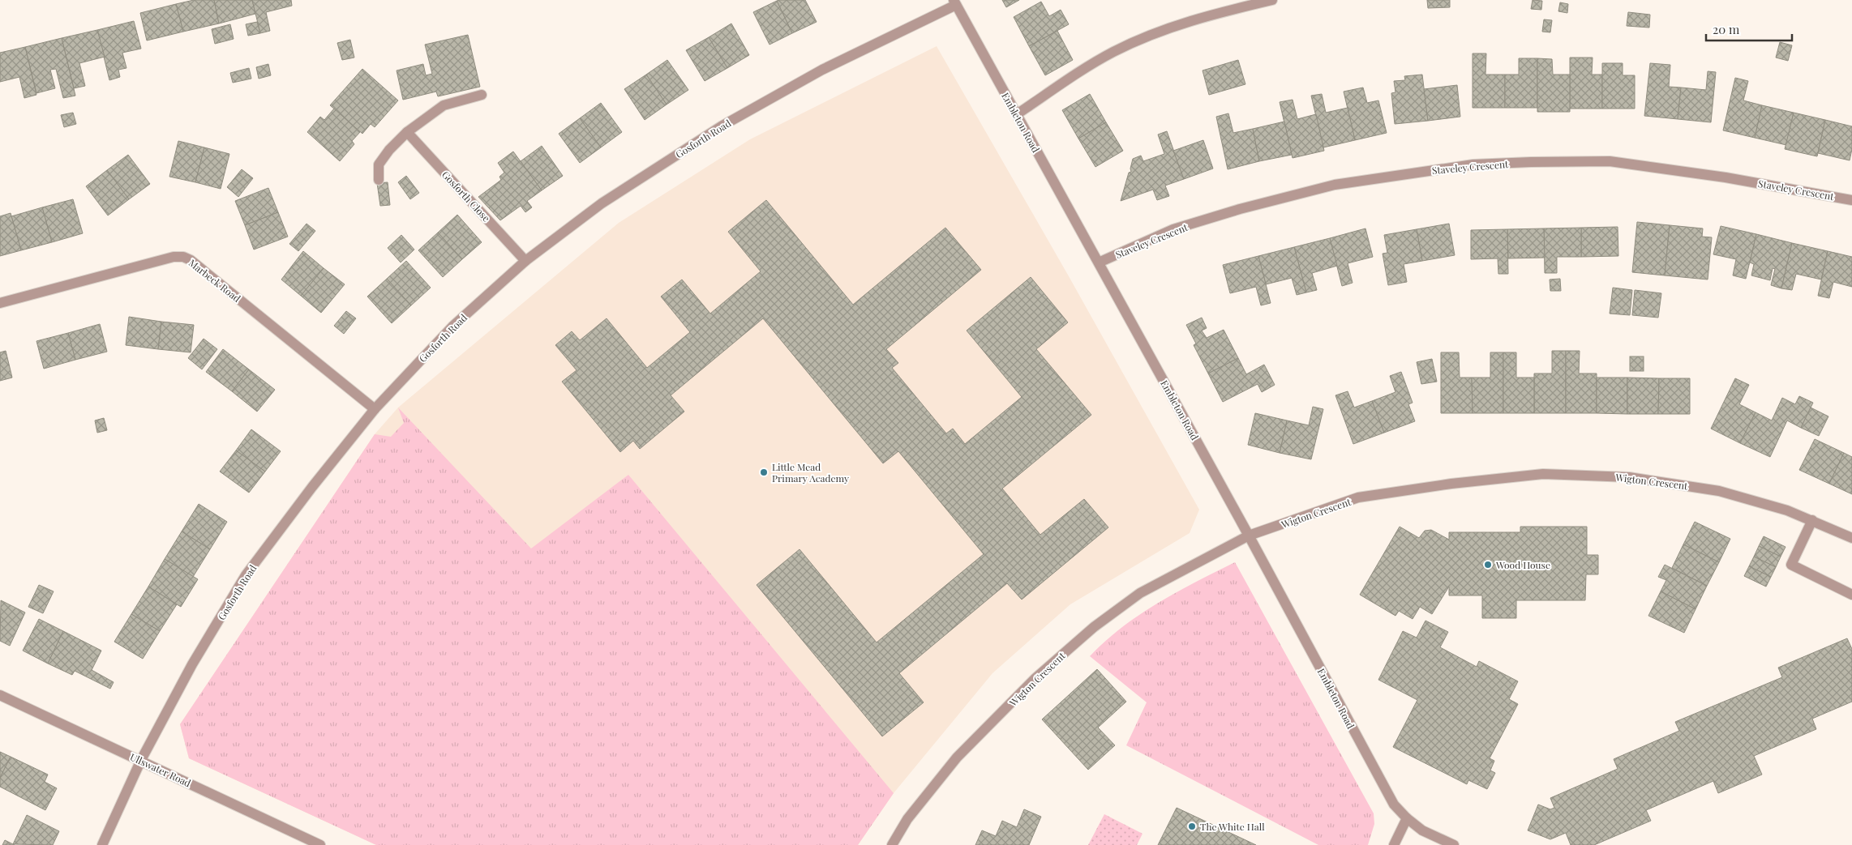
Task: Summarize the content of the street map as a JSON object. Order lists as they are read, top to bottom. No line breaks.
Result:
{"streets":{"street":["Embleton Road","Gosforth Road","Staveley Crescent","Gosforth Close","Marbeck Road","Wigton Crescent","Ullswater Road"]},"crossings":[["Embleton Road","Gosforth Road"],["Embleton Road","Staveley Crescent"],["Embleton Road","Wigton Crescent"],["Gosforth Road","Gosforth Close"],["Gosforth Road","Marbeck Road"],["Gosforth Road","Ullswater Road"]],"places":["Little Mead Primary Academy","Wood House","The White Hall"],"scale_bar":"20 m"}
